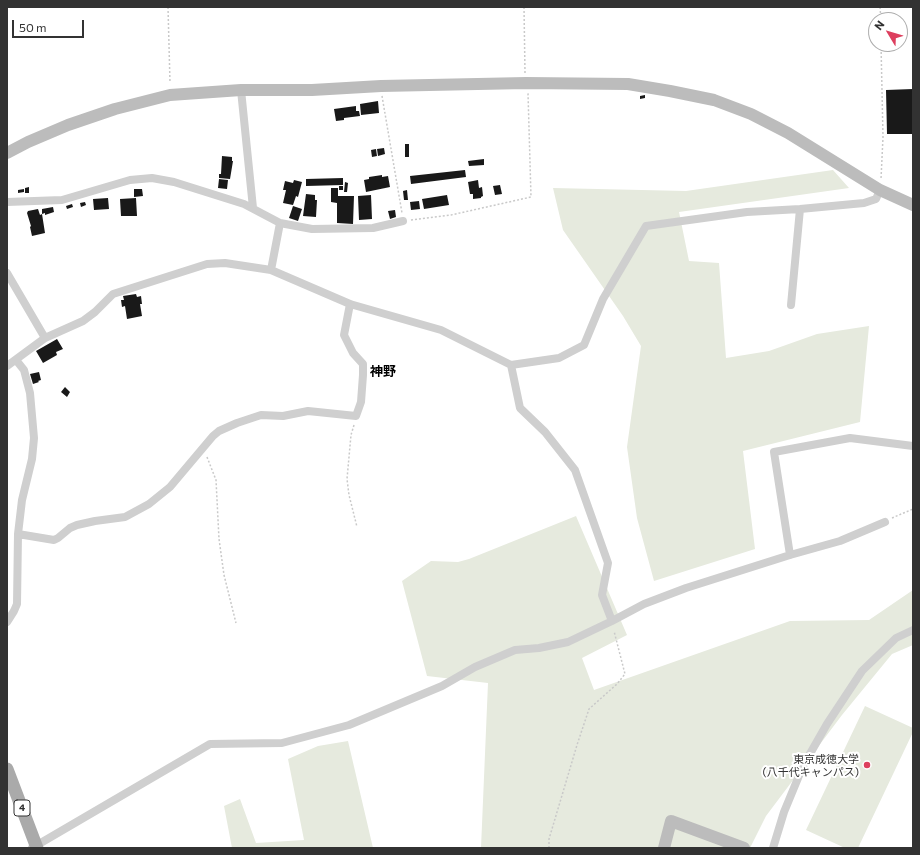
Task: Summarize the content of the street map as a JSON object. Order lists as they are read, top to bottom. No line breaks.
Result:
{"streets":{"main road":["4"]},"districts":["神野"],"places":["東京成徳大学 (八千代キャンパス)"],"scale_bar":"50 m","north":"top left"}
